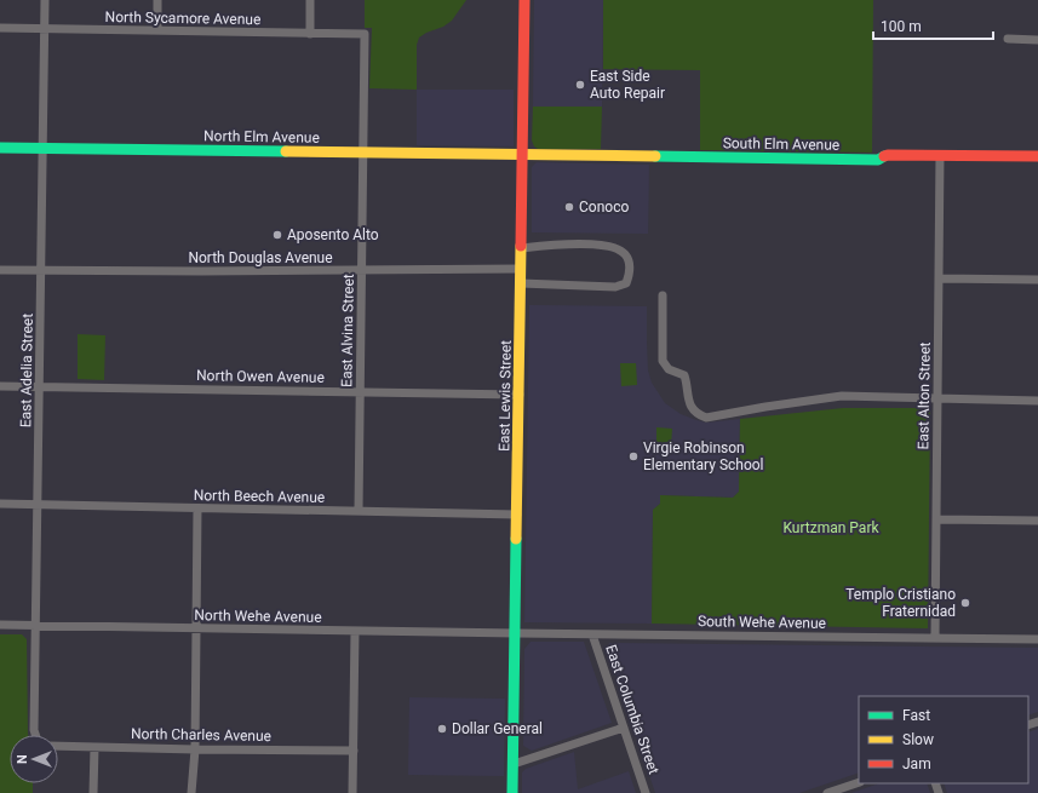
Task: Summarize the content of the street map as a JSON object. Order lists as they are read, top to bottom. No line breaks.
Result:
{"streets":{"street":["North Sycamore Avenue","North Elm Avenue","South Elm Avenue","North Douglas Avenue","East Alvina Street","East Adelia Street","North Owen Avenue","East Lewis Street","East Alton Street","North Beech Avenue","North Wehe Avenue","South Wehe Avenue","East Columbia Street","North Charles Avenue"]},"crossings":[["North Sycamore Avenue","East Alvina Street"],["North Sycamore Avenue","East Adelia Street"],["North Elm Avenue","South Elm Avenue"],["North Elm Avenue","East Alvina Street"],["North Elm Avenue","East Adelia Street"],["North Elm Avenue","East Lewis Street"],["South Elm Avenue","East Lewis Street"],["South Elm Avenue","East Alton Street"],["North Douglas Avenue","East Alvina Street"],["North Douglas Avenue","East Adelia Street"],["North Douglas Avenue","East Lewis Street"],["East Alvina Street","North Owen Avenue"],["East Alvina Street","North Beech Avenue"],["East Adelia Street","North Owen Avenue"],["East Adelia Street","North Beech Avenue"],["East Adelia Street","North Wehe Avenue"],["North Owen Avenue","East Lewis Street"],["East Lewis Street","North Beech Avenue"],["East Lewis Street","North Wehe Avenue"],["East Lewis Street","South Wehe Avenue"],["East Alton Street","South Wehe Avenue"],["North Wehe Avenue","South Wehe Avenue"],["South Wehe Avenue","East Columbia Street"]],"parks":["Kurtzman Park"],"places":["East Side Auto Repair","Conoco","Aposento Alto","Virgie Robinson Elementary School","Templo Cristiano Fraternidad","Dollar General"],"legend":["Fast","Slow","Jam"],"scale_bar":"100 m","north":"left"}
